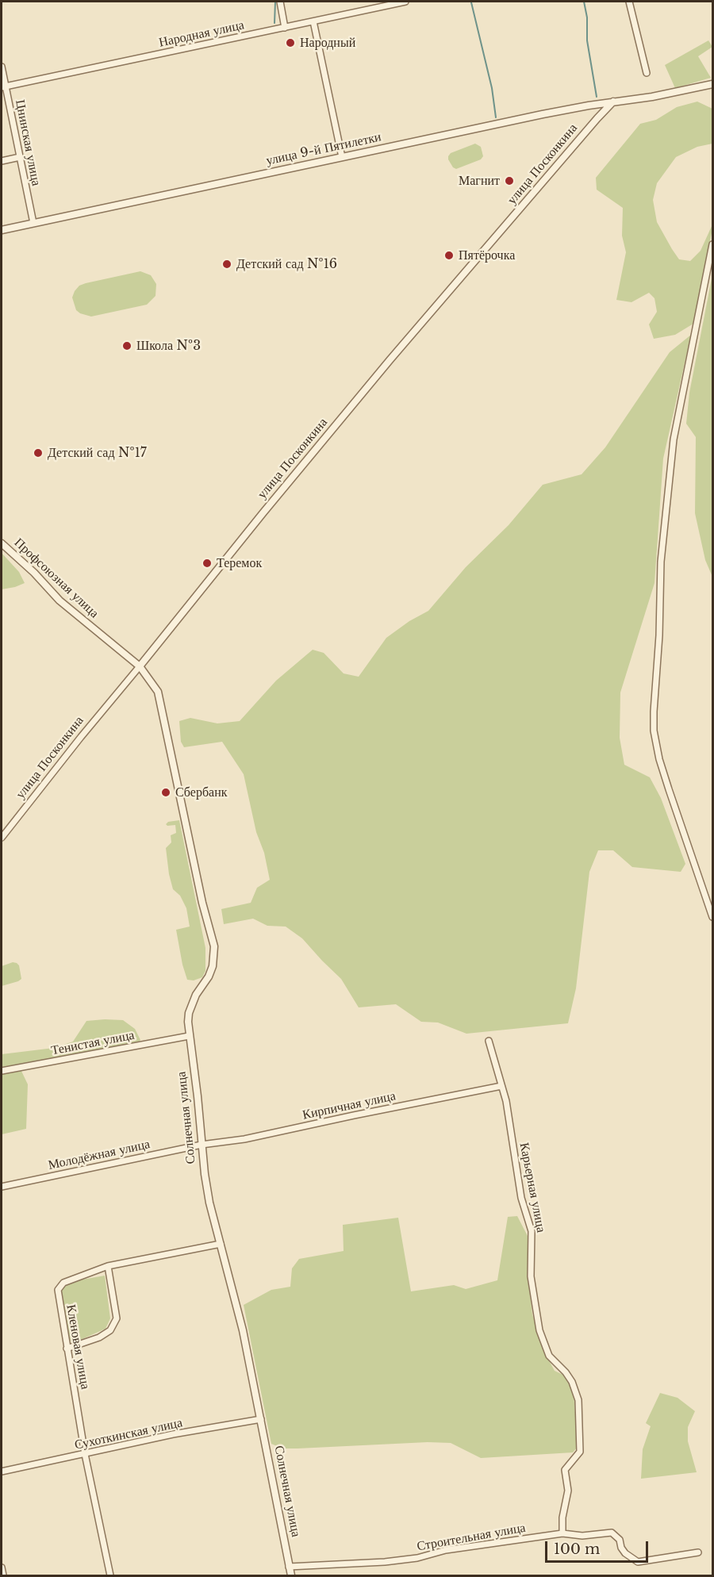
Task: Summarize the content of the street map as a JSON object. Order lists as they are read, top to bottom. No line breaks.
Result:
{"streets":{"street":["Народная улица","Цнинская улица","улица 9-й Пятилетки","улица Посконкина","Профсоюзная улица","Тенистая улица","Кирпичная улица","Солнечная улица","Молодёжная улица","Карьерная улица","Кленовая улица","Сухоткинская улица","Строительная улица"]},"crossings":[["Народная улица","Цнинская улица"],["Цнинская улица","улица 9-й Пятилетки"],["улица 9-й Пятилетки","улица Посконкина"],["улица Посконкина","Профсоюзная улица"],["улица Посконкина","Солнечная улица"],["Профсоюзная улица","Солнечная улица"],["Тенистая улица","Солнечная улица"],["Кирпичная улица","Солнечная улица"],["Кирпичная улица","Молодёжная улица"],["Кирпичная улица","Карьерная улица"],["Солнечная улица","Молодёжная улица"],["Солнечная улица","Кленовая улица"],["Солнечная улица","Сухоткинская улица"],["Солнечная улица","Строительная улица"],["Карьерная улица","Строительная улица"],["Кленовая улица","Сухоткинская улица"]],"places":["Народный","Магнит","Пятёрочка","Детский сад №16","Школа №3","Детский сад №17","Теремок","Сбербанк"],"scale_bar":"100 m"}
